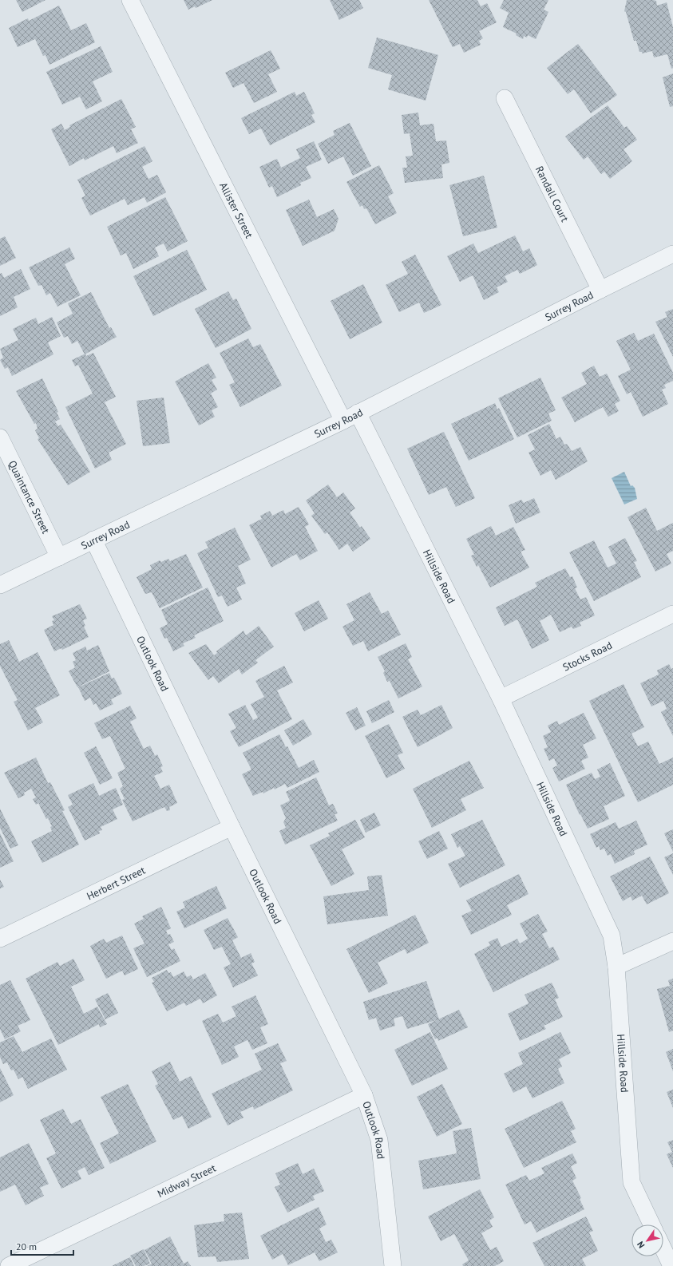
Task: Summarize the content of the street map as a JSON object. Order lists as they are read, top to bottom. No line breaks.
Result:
{"streets":{"street":["Randall Court","Allister Street","Surrey Road","Quaintance Street","Hillside Road","Stocks Road","Outlook Road","Herbert Street","Midway Street"]},"crossings":[["Randall Court","Surrey Road"],["Allister Street","Surrey Road"],["Surrey Road","Quaintance Street"],["Surrey Road","Hillside Road"],["Surrey Road","Outlook Road"],["Hillside Road","Stocks Road"],["Outlook Road","Herbert Street"],["Outlook Road","Midway Street"]],"scale_bar":"20 m","north":"bottom left"}
